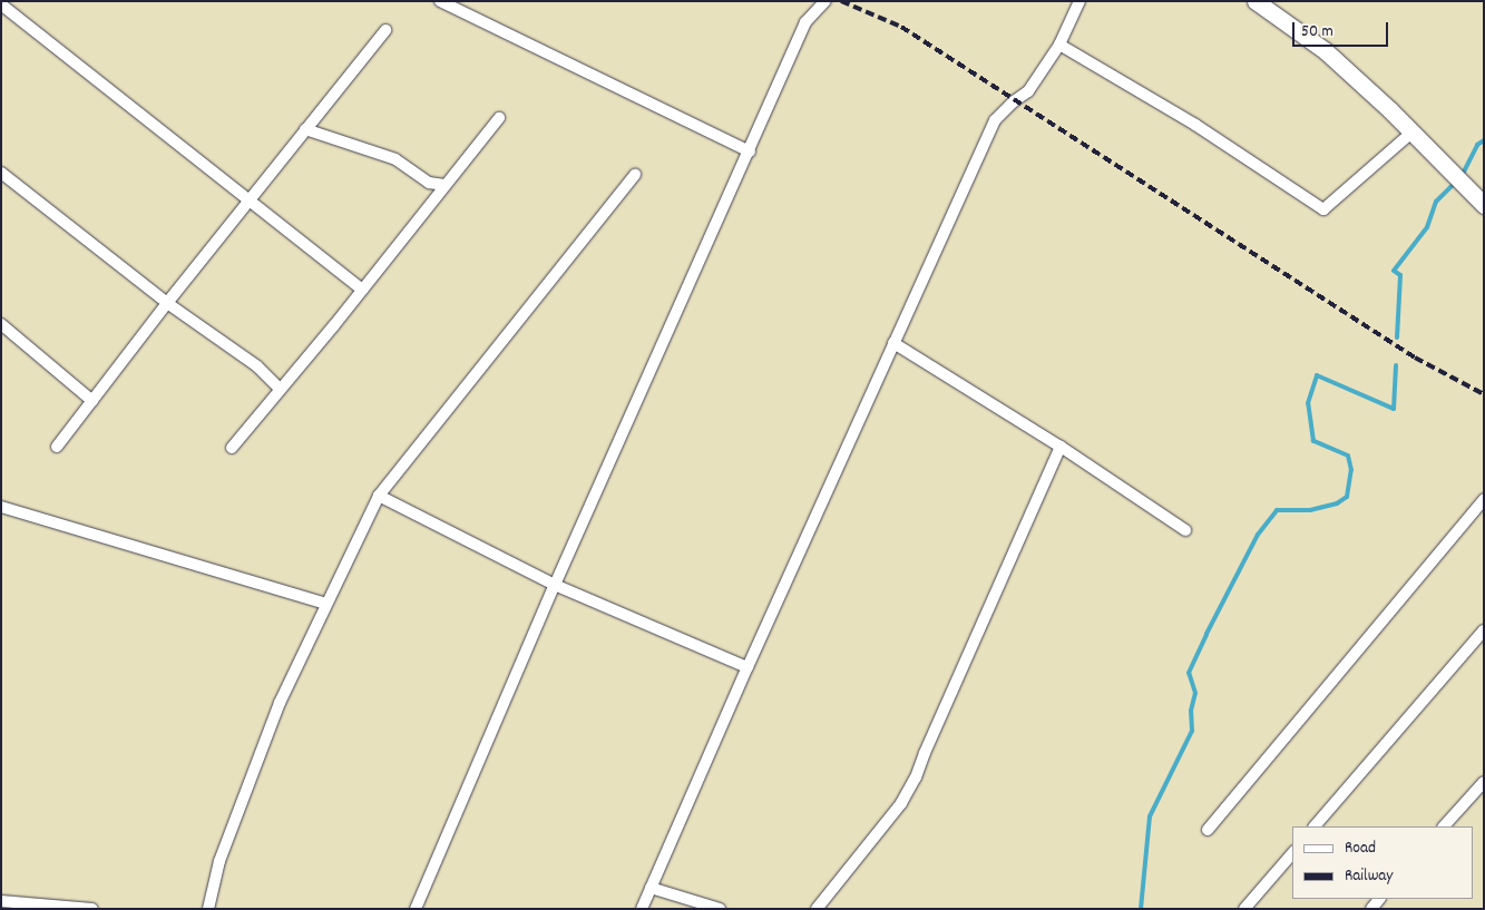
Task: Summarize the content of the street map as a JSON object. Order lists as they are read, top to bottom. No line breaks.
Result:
{"legend":["Road","Railway"],"scale_bar":"50 m"}
